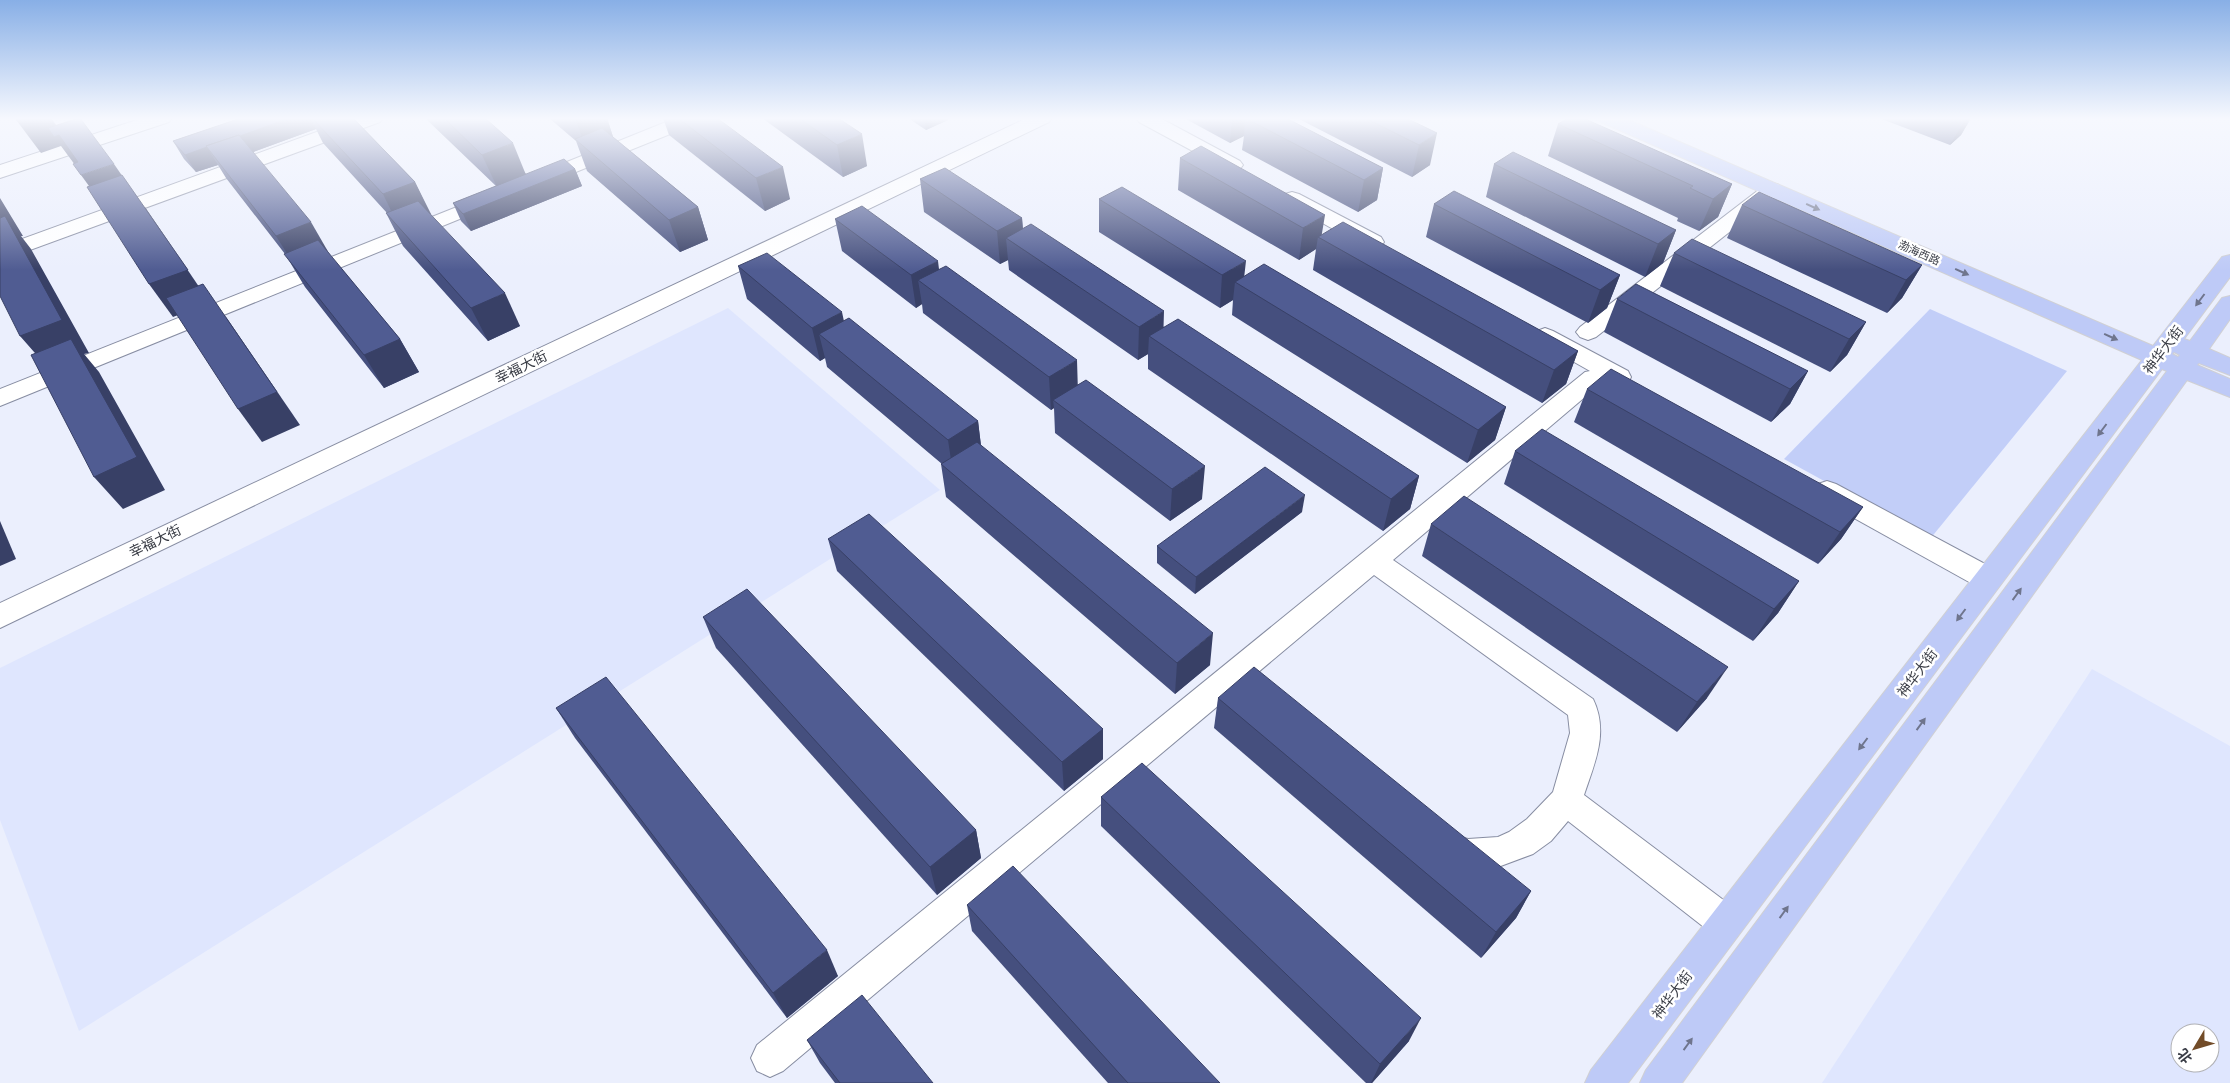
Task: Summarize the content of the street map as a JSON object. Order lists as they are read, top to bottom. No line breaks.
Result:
{"streets":{"main road":["渤海西路","神华大街"],"street":["幸福大街"]},"crossings":[["渤海西路","神华大街"]],"north":"bottom left"}
